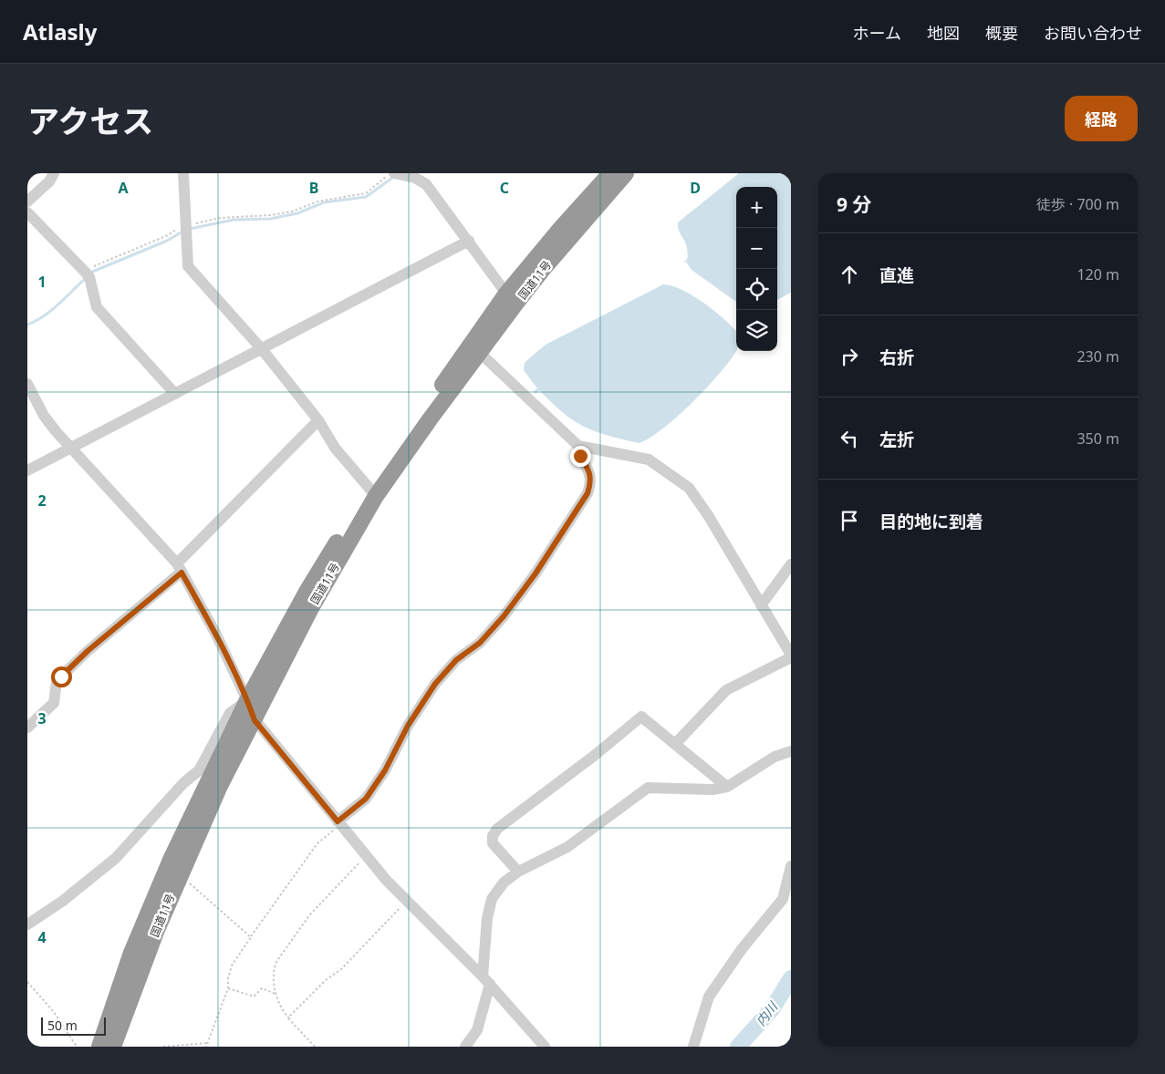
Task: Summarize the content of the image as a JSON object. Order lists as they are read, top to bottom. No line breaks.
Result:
{"streets":{"highway":["国道11号"]},"water":["内川"],"scale_bar":"50 m","page":{"header":"Atlasly","nav":["ホーム","地図","概要","お問い合わせ"],"title":"アクセス","buttons":"経路","heading":["9 分","徒歩 · 700 m"],"map_buttons":["+","−"],"list":[["直進","120 m"],["右折","230 m"],["左折","350 m"],"目的地に到着"],"scale":"50 m"},"grid":{"columns":["A","B","C","D"],"rows":["1","2","3","4"]}}
